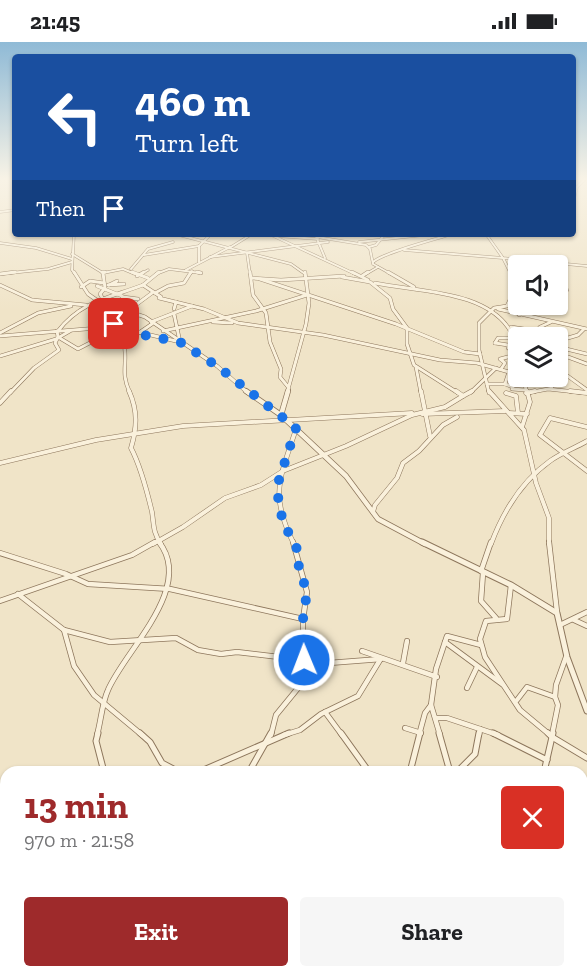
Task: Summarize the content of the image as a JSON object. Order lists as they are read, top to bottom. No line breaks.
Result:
{"page":{"status":"21:45","turn":["460 m","Turn left"],"then":"Then","heading":["13 min","970 m · 21:58"],"buttons":["Exit","Share"]}}
